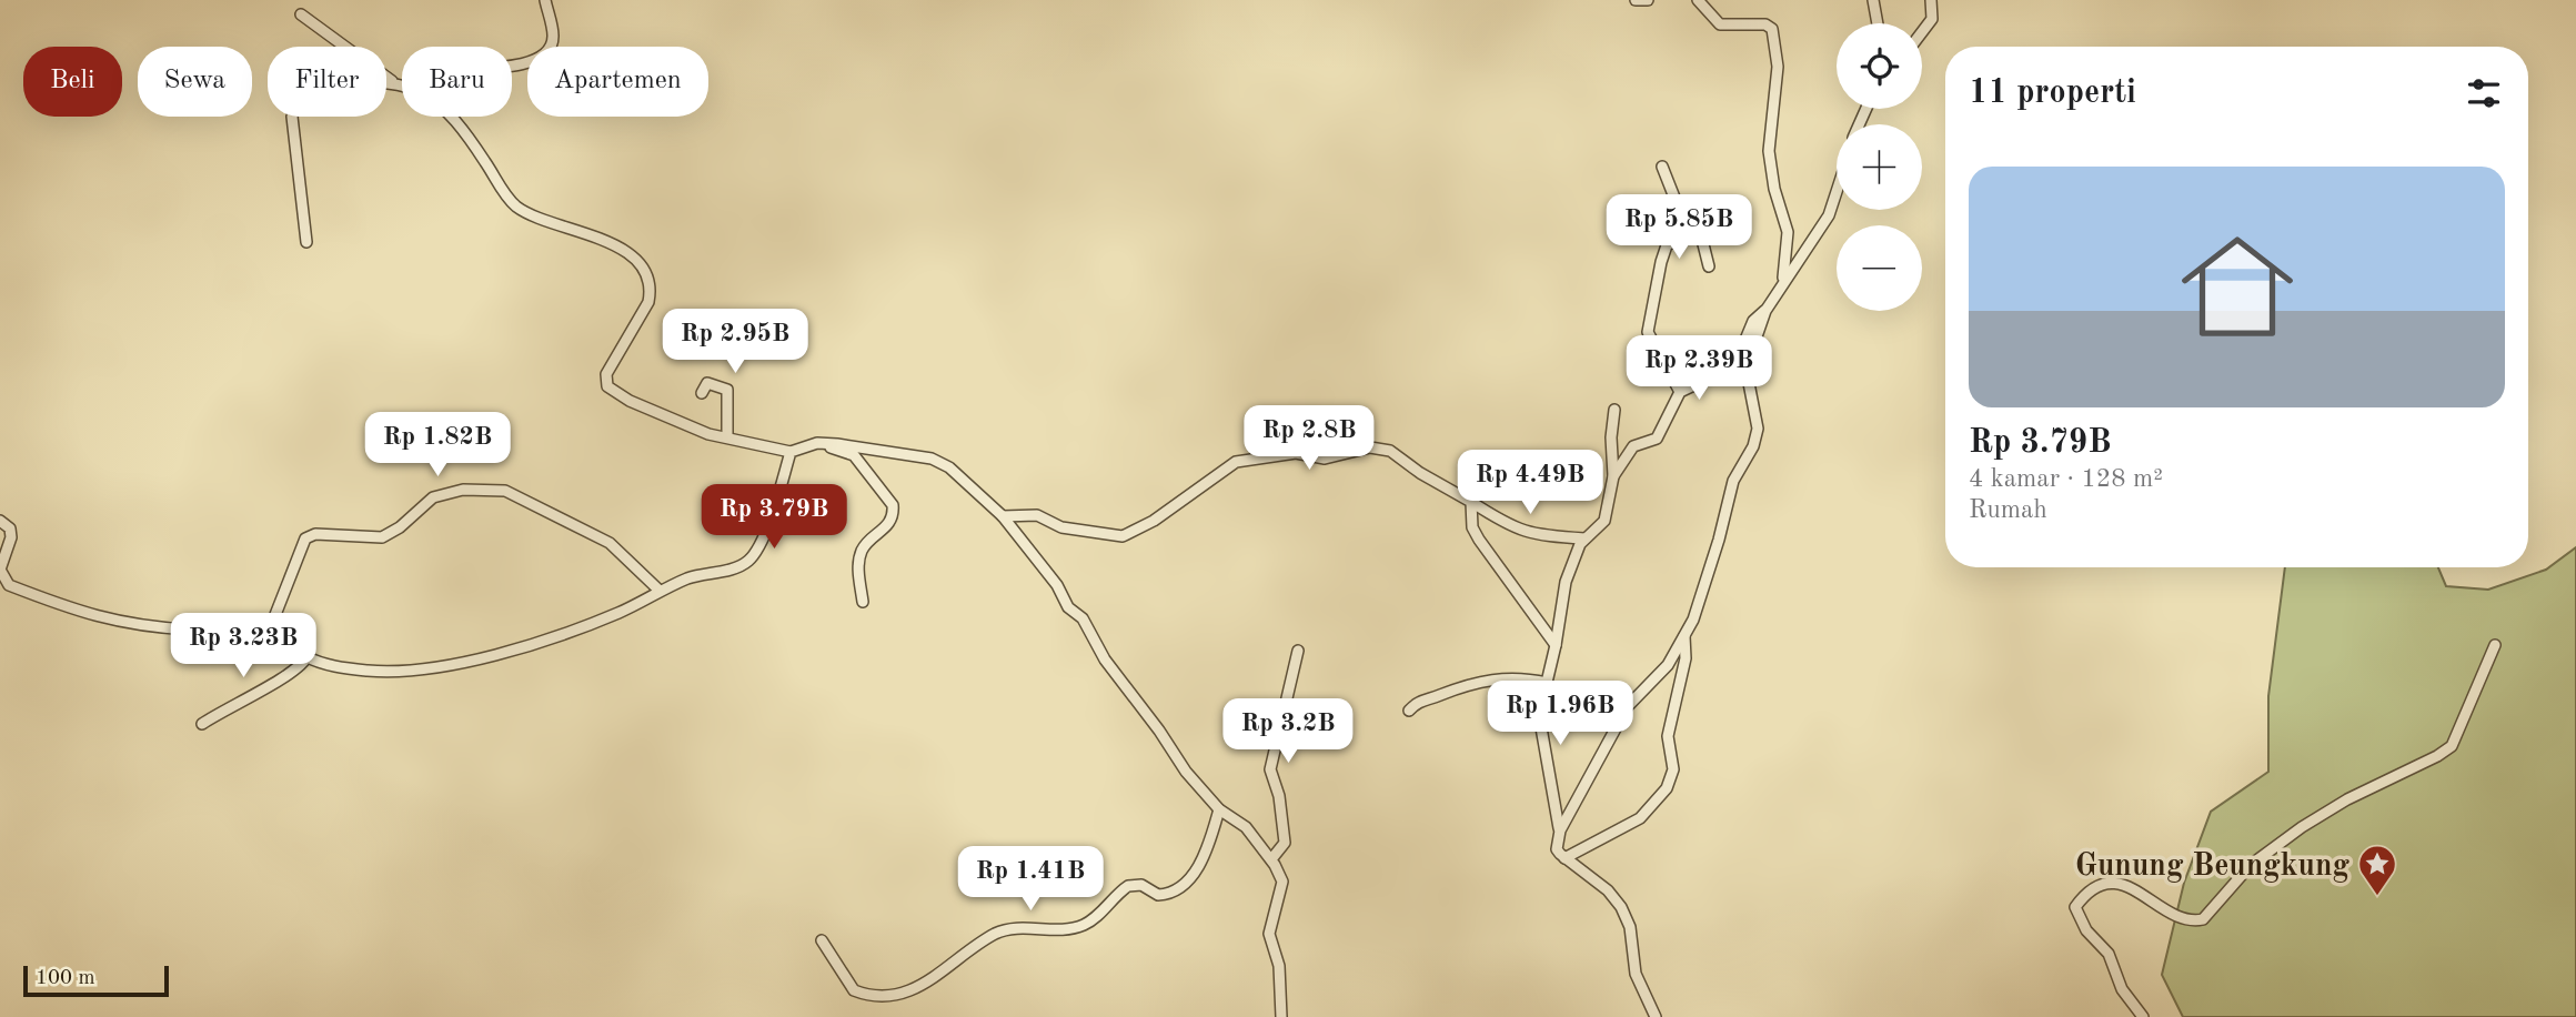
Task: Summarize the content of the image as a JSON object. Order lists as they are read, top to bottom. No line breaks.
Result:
{"places":{"place":["Gunung Beungkung"]},"scale_bar":"100 m","page":{"map_buttons":["+","−"],"chip":["Beli","Sewa","Filter","Baru","Apartemen"],"heading":"11 properti","list":[{"name":"Rp 3.79B","note":"4 kamar · 128 m² · Rumah"}],"price":["Rp 5.85B","Rp 2.95B","Rp 2.39B","Rp 2.8B","Rp 1.82B","Rp 4.49B","Rp 3.79B","Rp 3.23B","Rp 1.96B","Rp 3.2B","Rp 1.41B"],"scale":"100 m"}}
